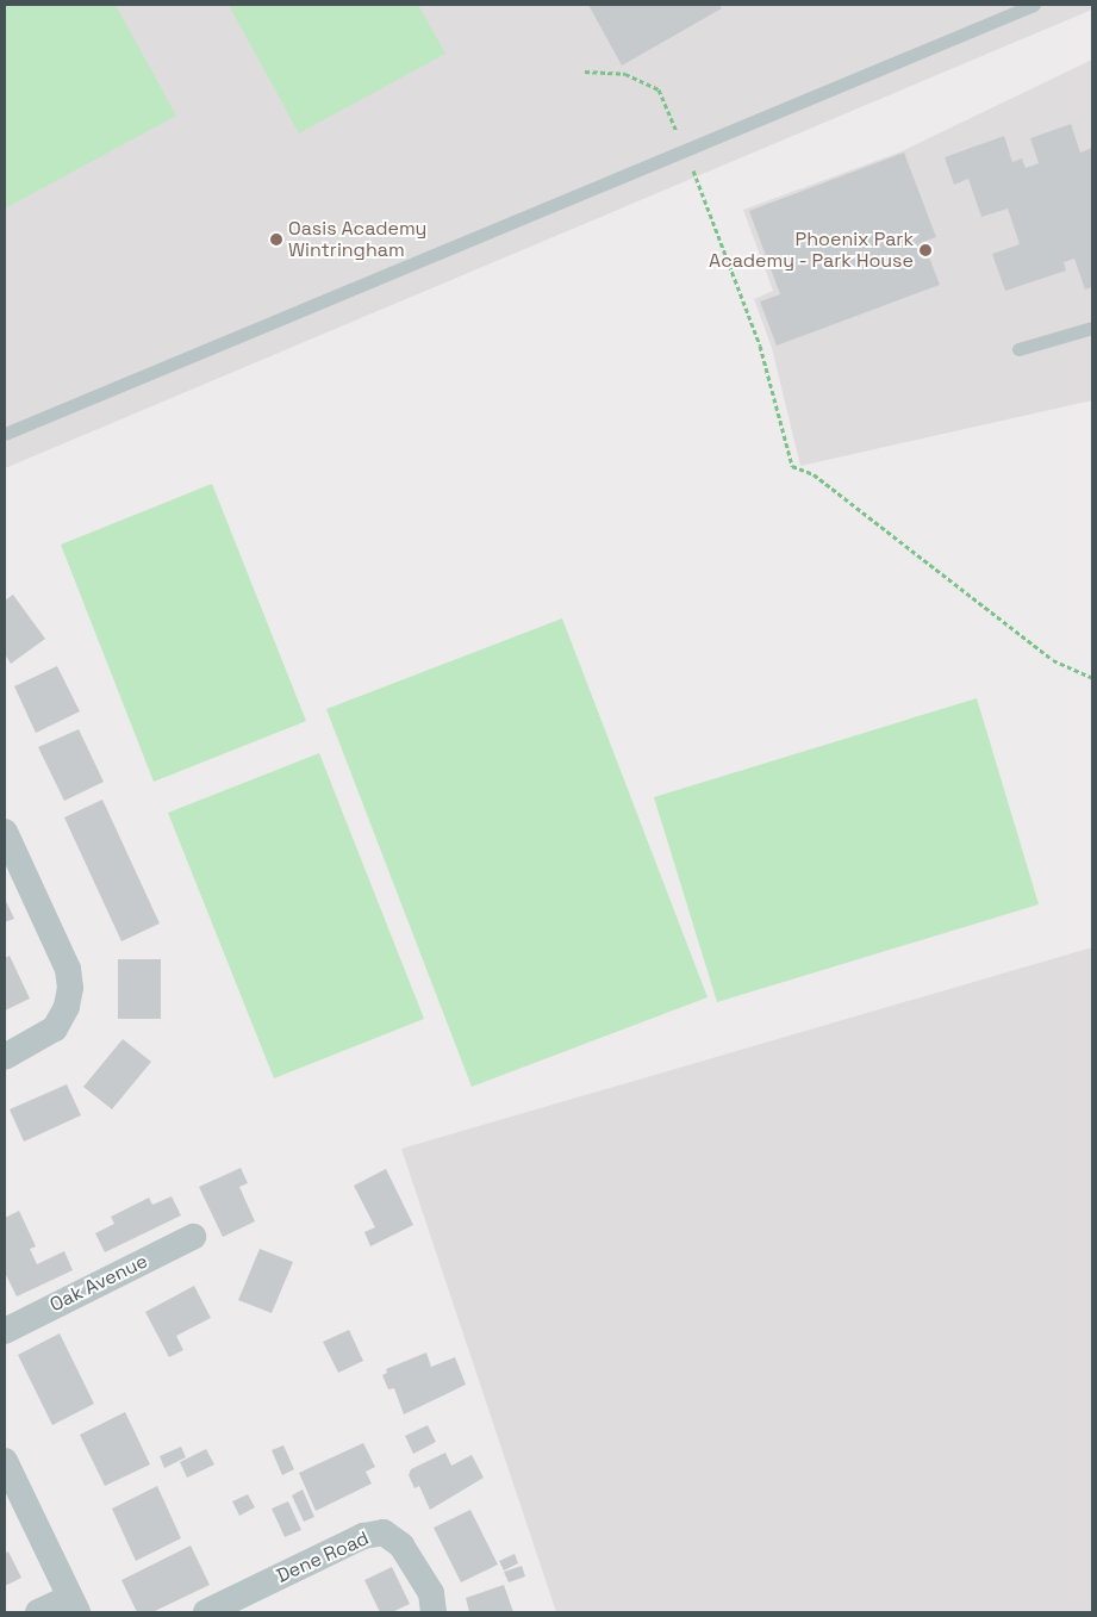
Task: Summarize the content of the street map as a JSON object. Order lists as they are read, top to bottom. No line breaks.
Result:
{"streets":{"street":["Oak Avenue","Dene Road"]},"places":["Oasis Academy Wintringham","Phoenix Park Academy - Park House"]}
